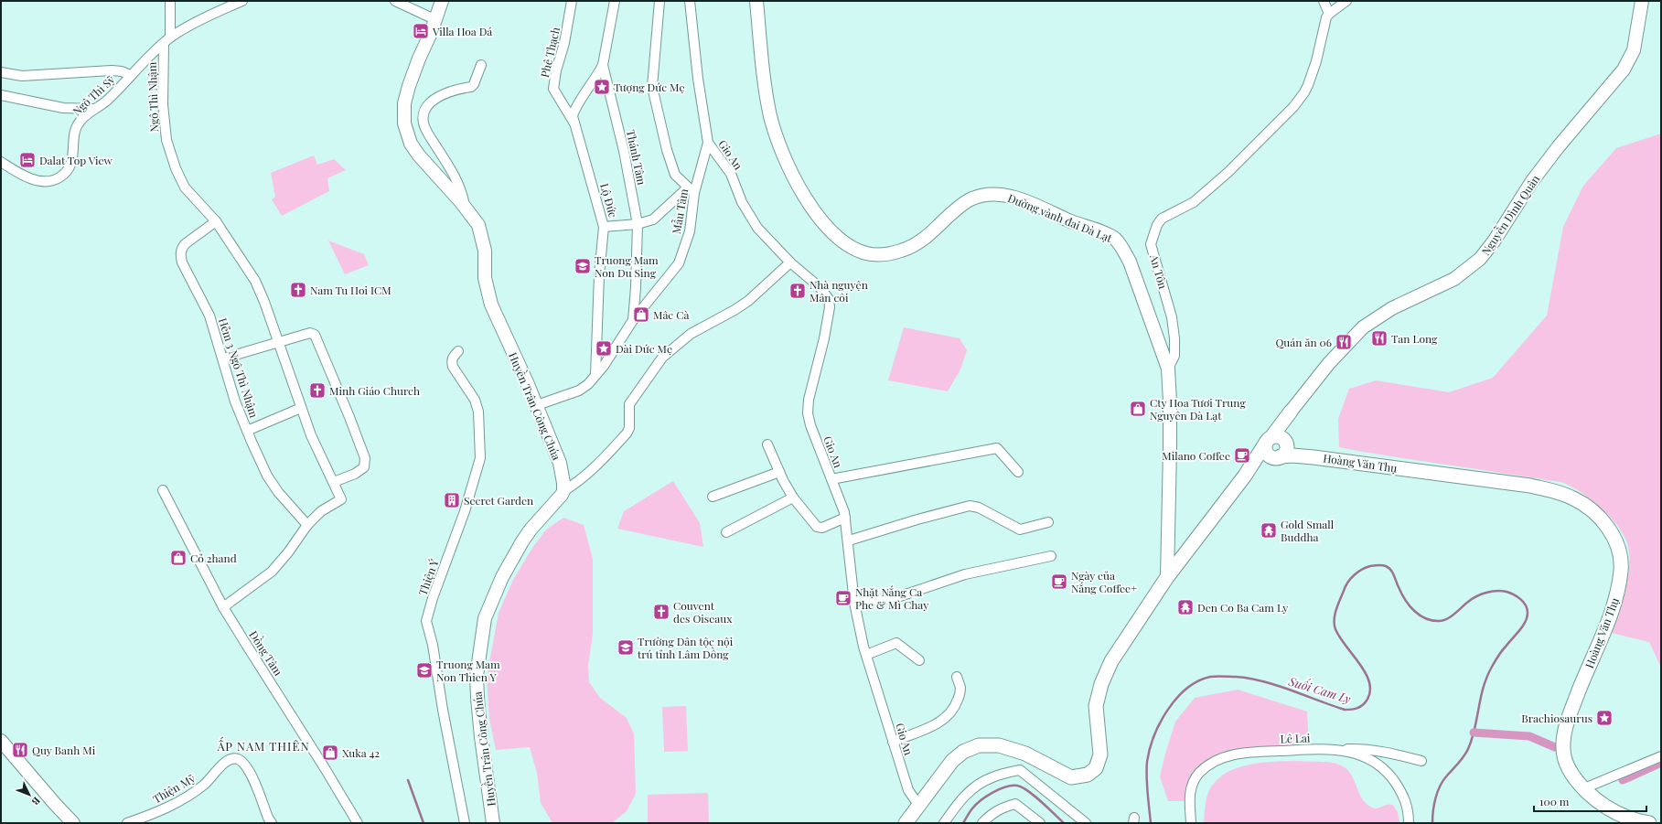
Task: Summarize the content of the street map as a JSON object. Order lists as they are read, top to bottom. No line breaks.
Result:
{"streets":{"main road":["Hoàng Văn Thụ"],"street":["Phê Thạch","Ngô Thì Sỹ","Ngô Thì Nhậm","Gio An","Thánh Tâm","Lộ Đức","Mẫu Tâm","Nguyễn Đình Quân","Đường vành đai Đà Lạt","An Tôn","Hẻm 3 Ngô Thì Nhậm","Huyền Trân Công Chúa","Thiện Ý","Đồng Tâm","Lê Lai","Thiện Mỹ"]},"crossings":[["Phê Thạch","Lộ Đức"],["Ngô Thì Sỹ","Ngô Thì Nhậm"],["Ngô Thì Nhậm","Hẻm 3 Ngô Thì Nhậm"],["Gio An","Mẫu Tâm"],["Gio An","Hoàng Văn Thụ"],["Thánh Tâm","Lộ Đức"],["Thánh Tâm","Mẫu Tâm"],["Lộ Đức","Mẫu Tâm"],["Mẫu Tâm","Huyền Trân Công Chúa"],["Nguyễn Đình Quân","Hoàng Văn Thụ"],["Đường vành đai Đà Lạt","An Tôn"],["An Tôn","Hoàng Văn Thụ"]],"districts":["ẤP NAM THIÊN"],"water":["Suối Cam Ly"],"places":{"hotel":["Villa Hoa Dá","Dalat Top View"],"place":["Tượng Đức Mẹ","Đài Đức Mẹ","Brachiosaurus"],"school or university":["Truong Mam Non Du Sing","Trường Dân tộc nội trú tỉnh Lâm Đồng","Truong Mam Non Thien Y"],"church":["Nam Tu Hoi ICM","Nhà nguyện Mân côi","Minh Giáo Church","Couvent des Oiseaux"],"shop":["Mâc Cà","Cty Hoa Tươi Trung Nguyên Đà Lạt","Cỏ 2hand","Xuka 42"],"restaurant":["Tan Long","Quán ăn 06","Quy Banh Mi"],"cafe":["Milano Coffee","Ngày của Nắng Coffee+","Nhặt Nắng Ca Phe & Mì Chay"],"building":["Secret Garden"],"temple":["Gold Small Buddha","Den Co Ba Cam Ly"]},"scale_bar":"100 m","north":"bottom right"}
